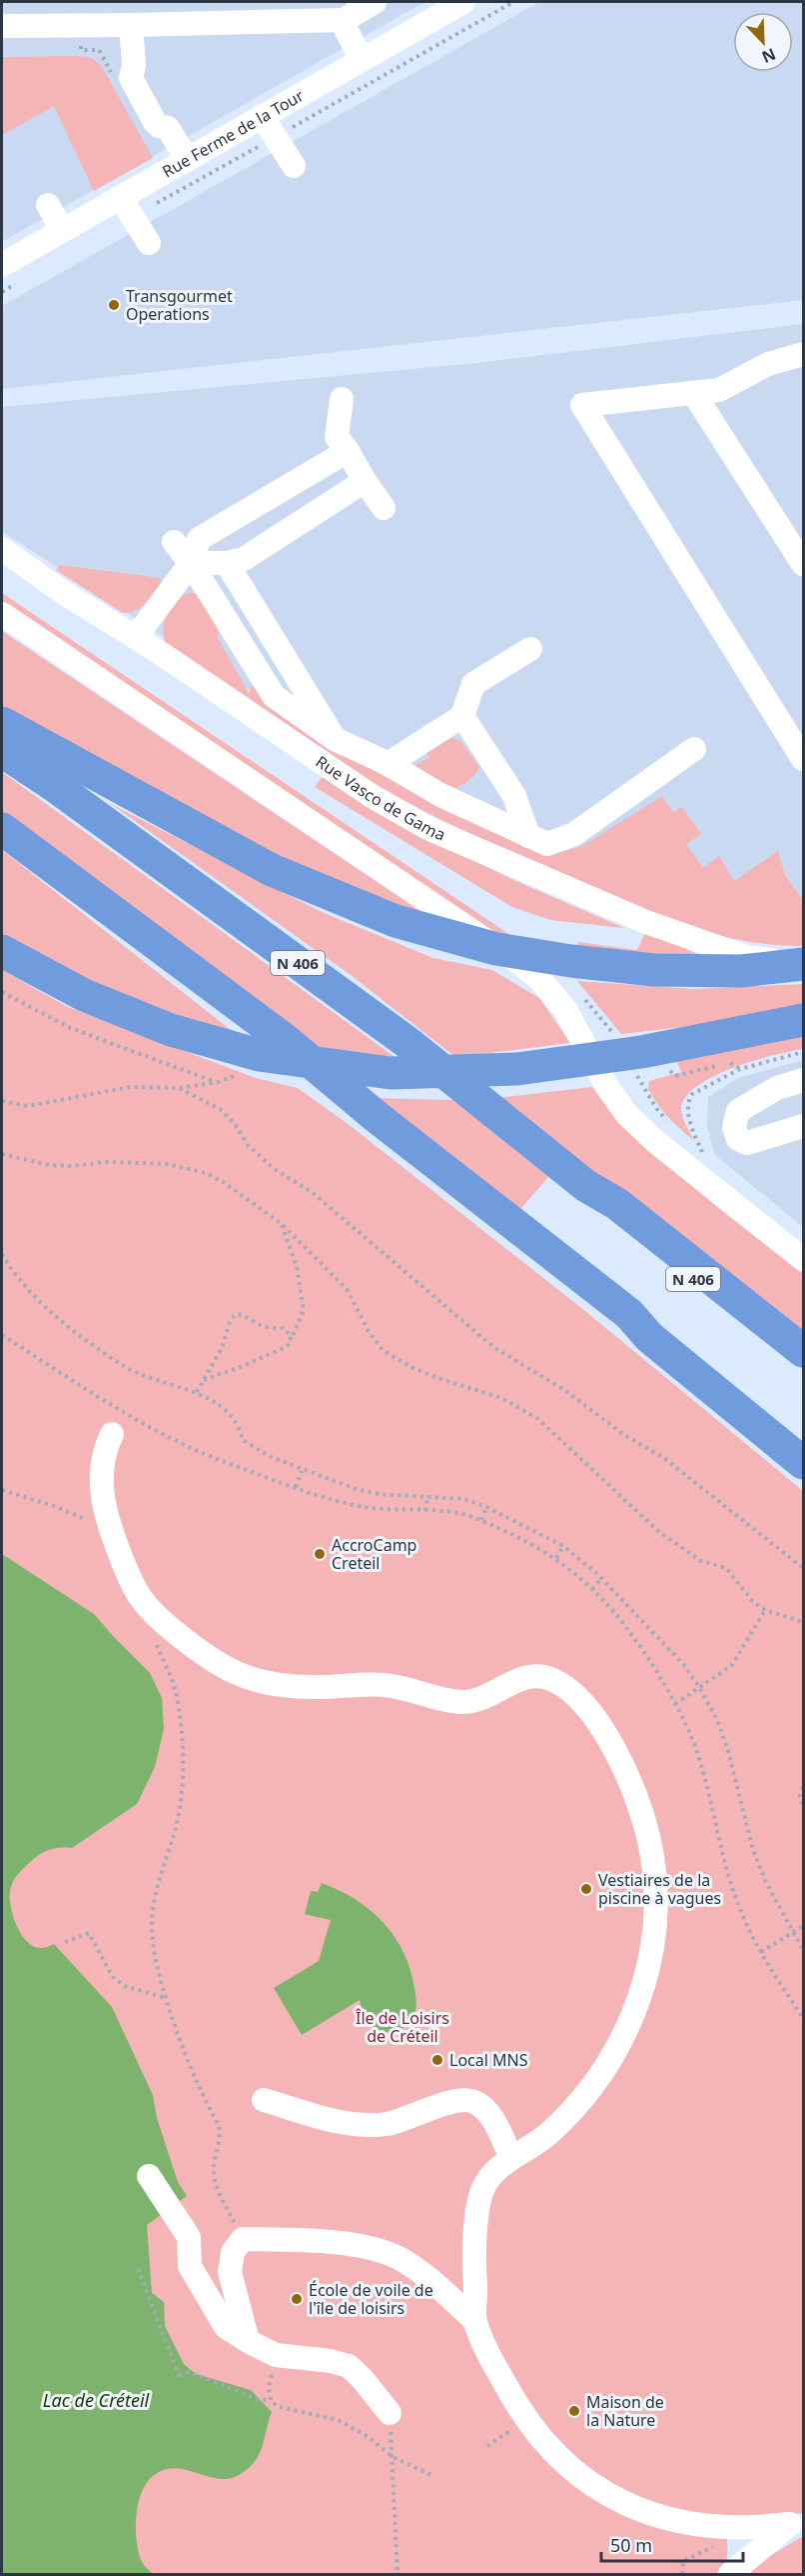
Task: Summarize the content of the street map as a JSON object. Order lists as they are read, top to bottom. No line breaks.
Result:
{"streets":{"highway":["N 406"],"street":["Rue Ferme de la Tour","Rue Vasco de Gama"]},"water":["Lac de Créteil"],"parks":["Île de Loisirs de Créteil"],"places":["Transgourmet Operations","AccroCamp Creteil","Vestiaires de la piscine à vagues","Local MNS","École de voile de l'île de loisirs","Maison de la Nature"],"scale_bar":"50 m","north":"bottom right"}
